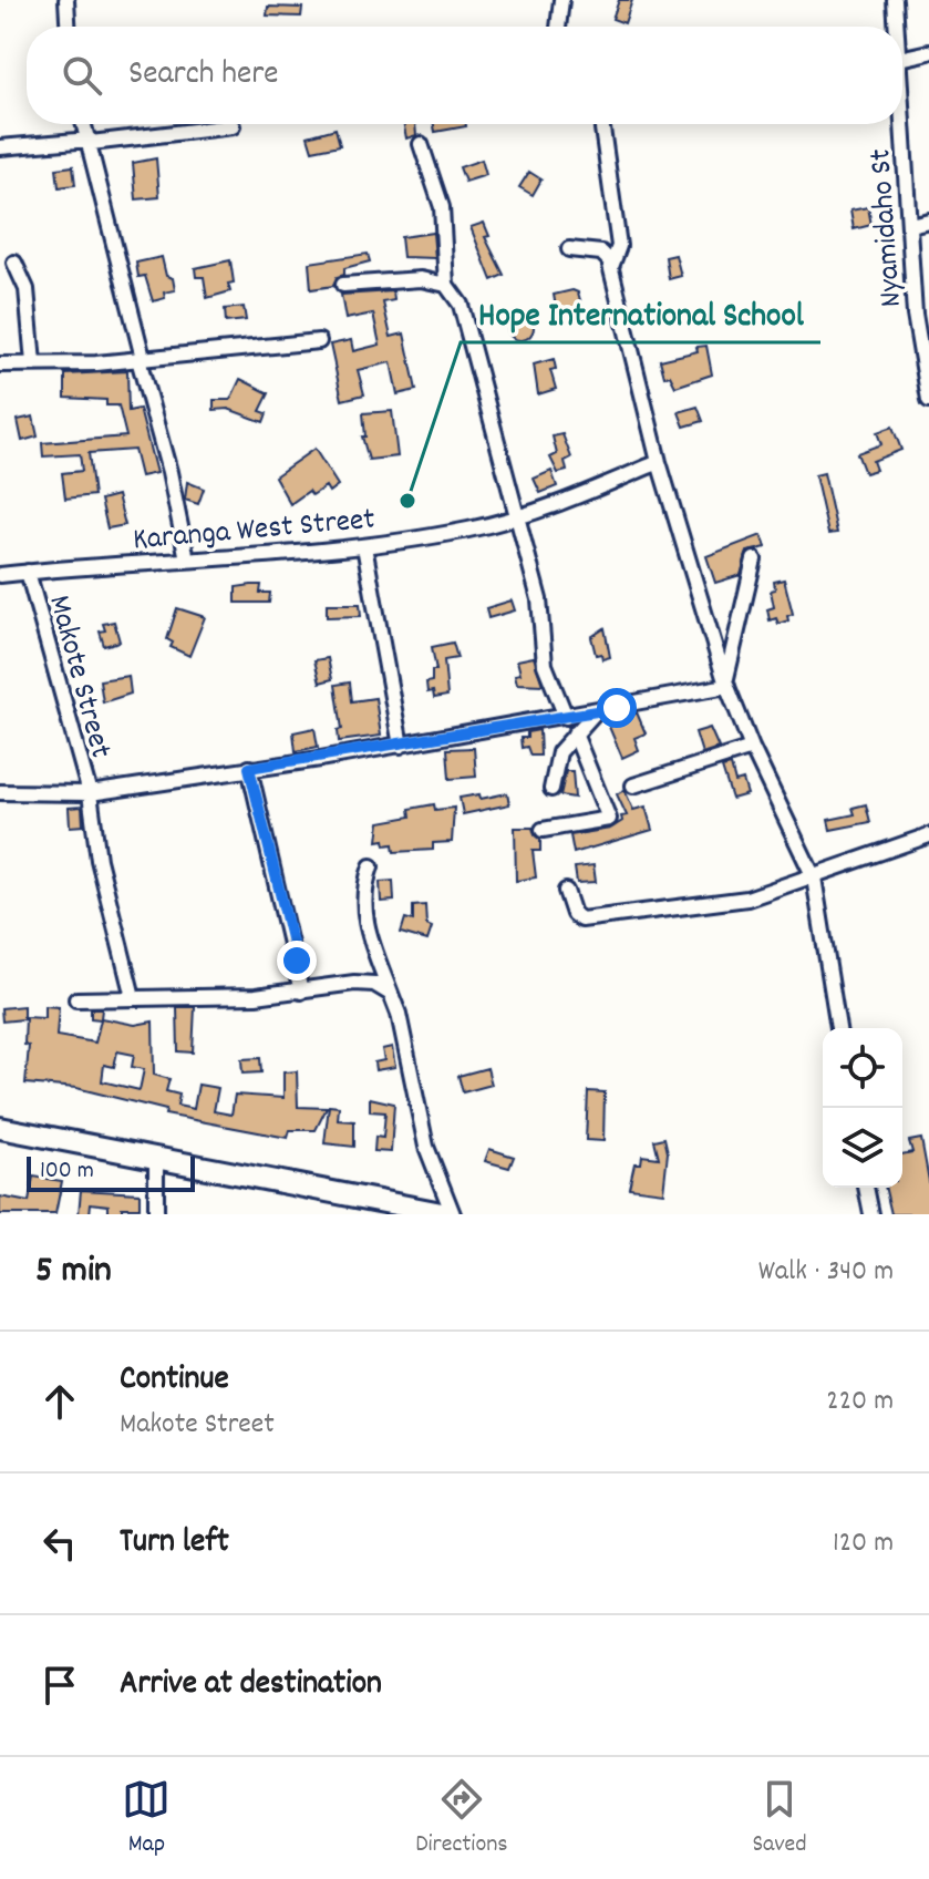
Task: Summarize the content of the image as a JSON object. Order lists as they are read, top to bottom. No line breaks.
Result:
{"streets":{"street":["Nyamidaho St","Karanga West Street","Makote Street"]},"crossings":[["Karanga West Street","Makote Street"]],"places":["Hope International School"],"scale_bar":"100 m","page":{"search":"Search here","scale":"100 m","heading":["5 min","Walk · 340 m"],"list":[["Continue","Makote Street","220 m"],["Turn left","120 m"],"Arrive at destination"],"nav":["Map","Directions","Saved"]}}
